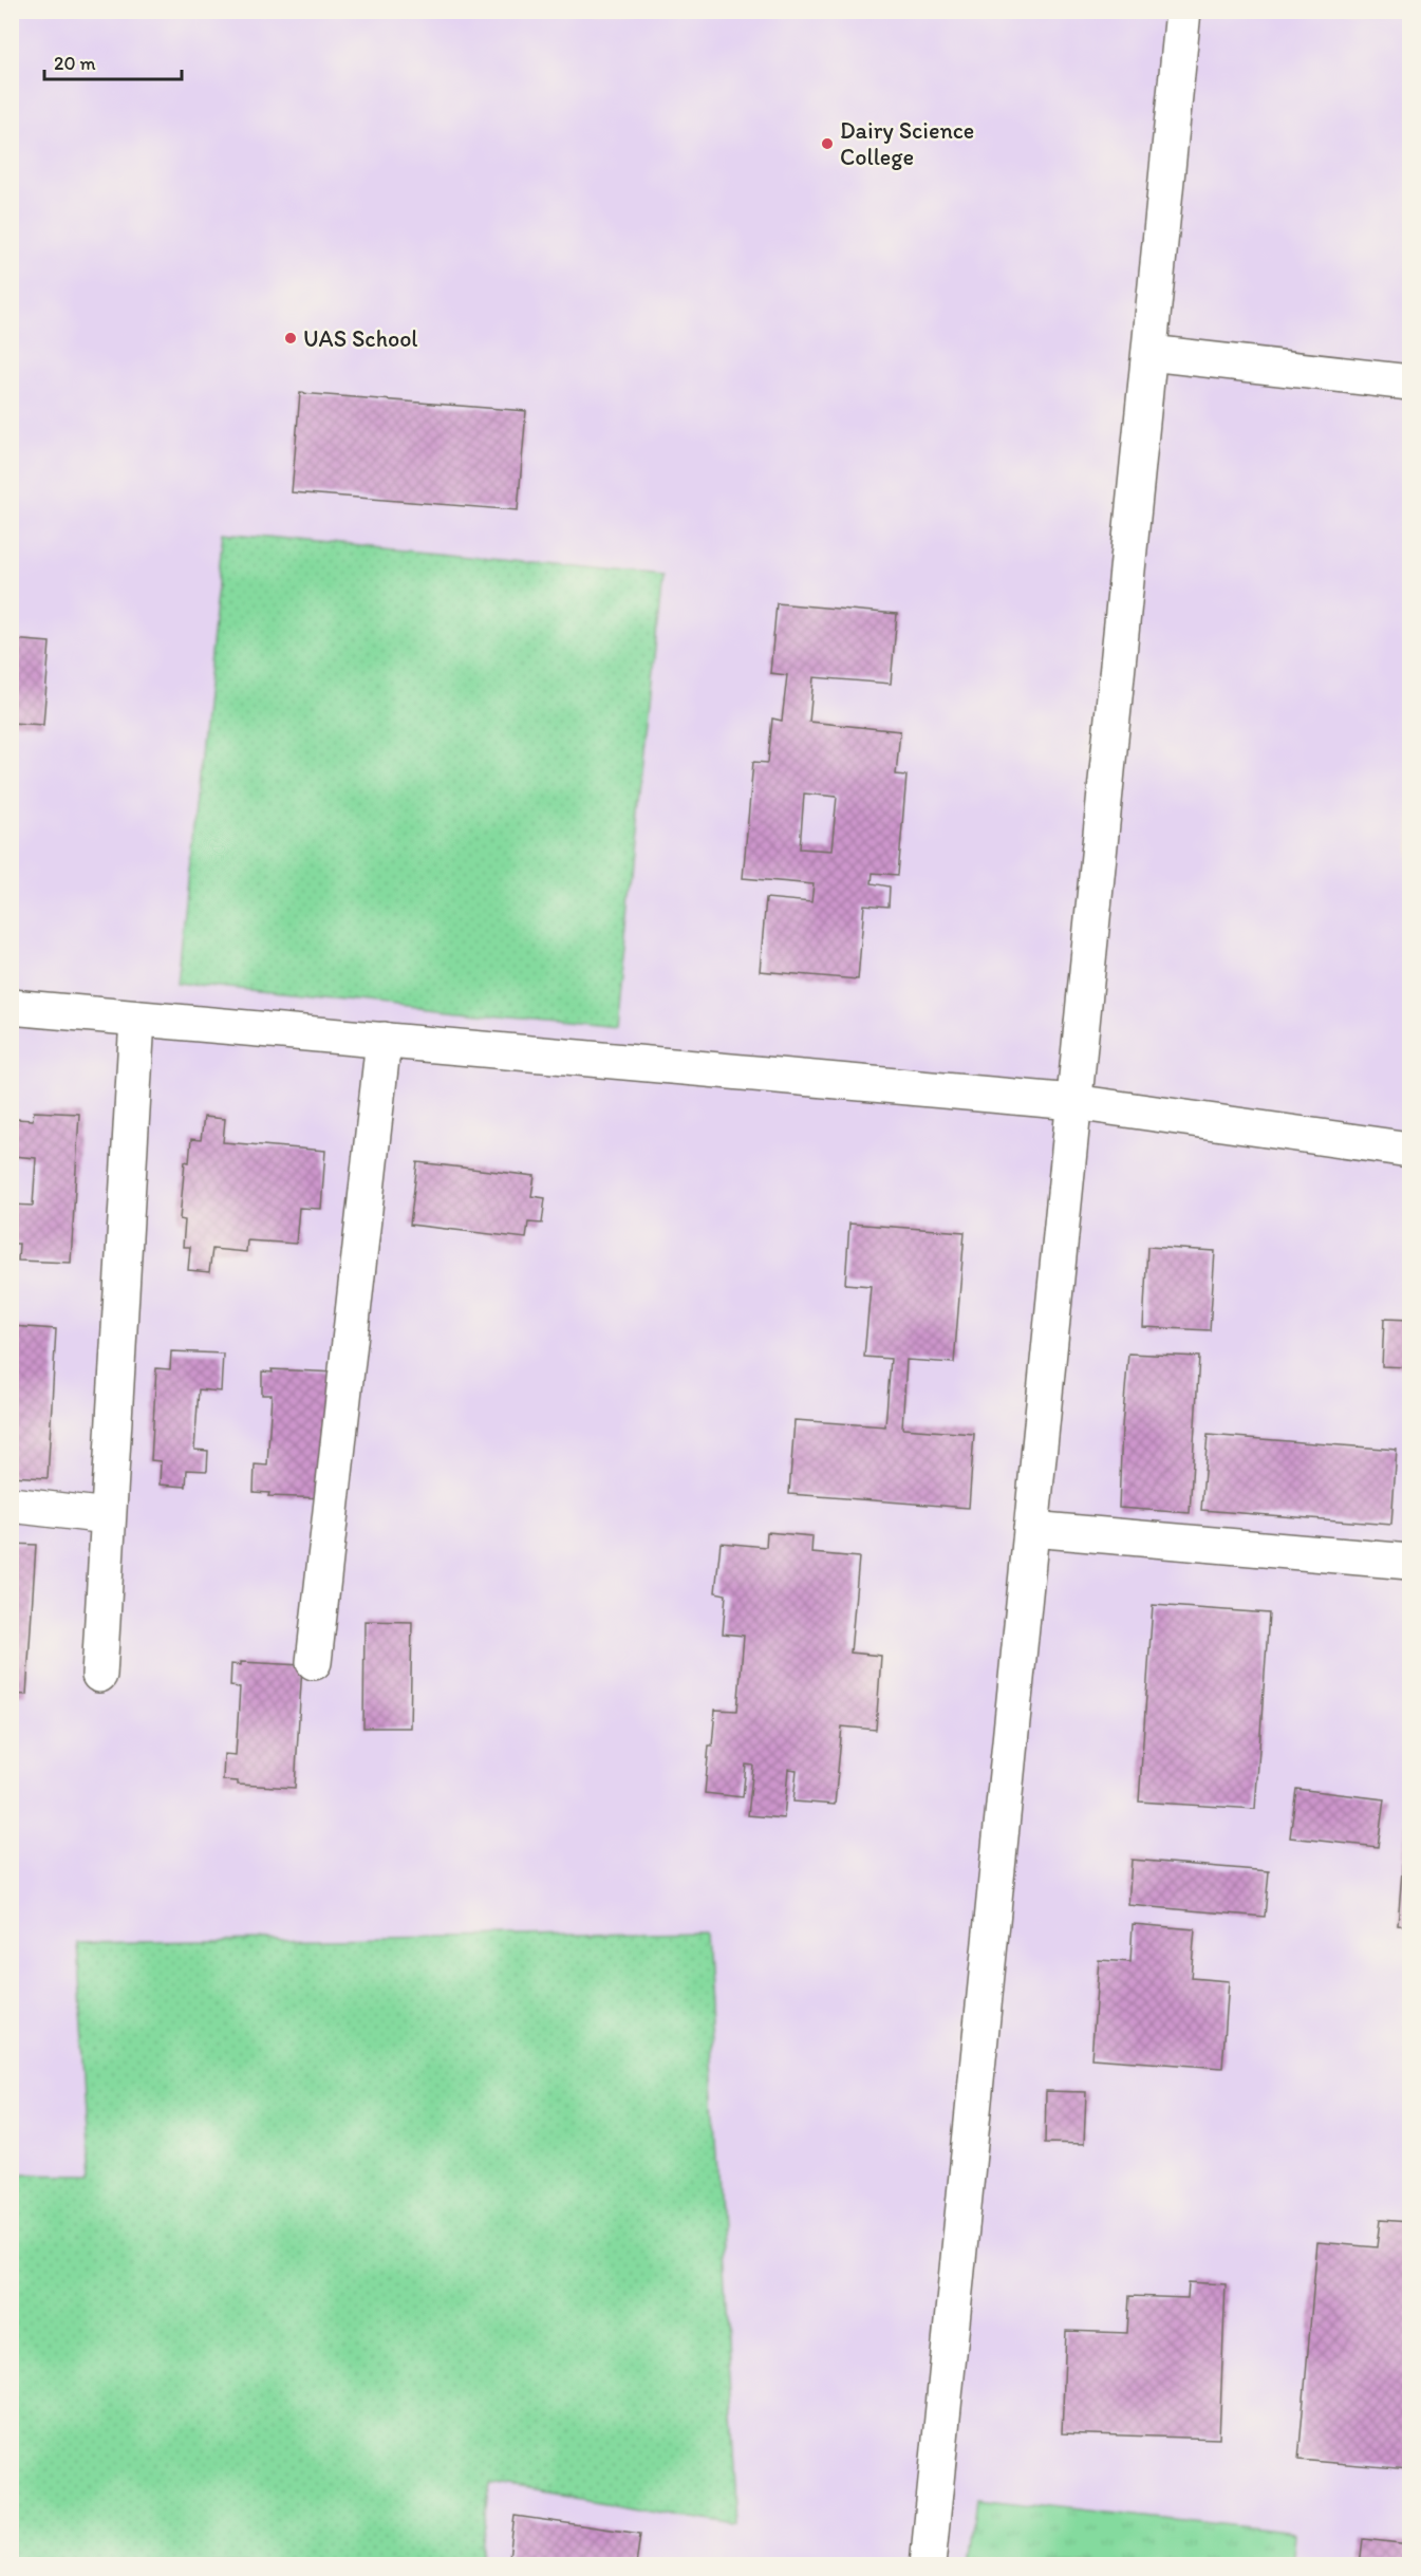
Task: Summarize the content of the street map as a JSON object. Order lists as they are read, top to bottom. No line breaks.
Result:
{"places":["Dairy Science College","UAS School"],"scale_bar":"20 m"}
